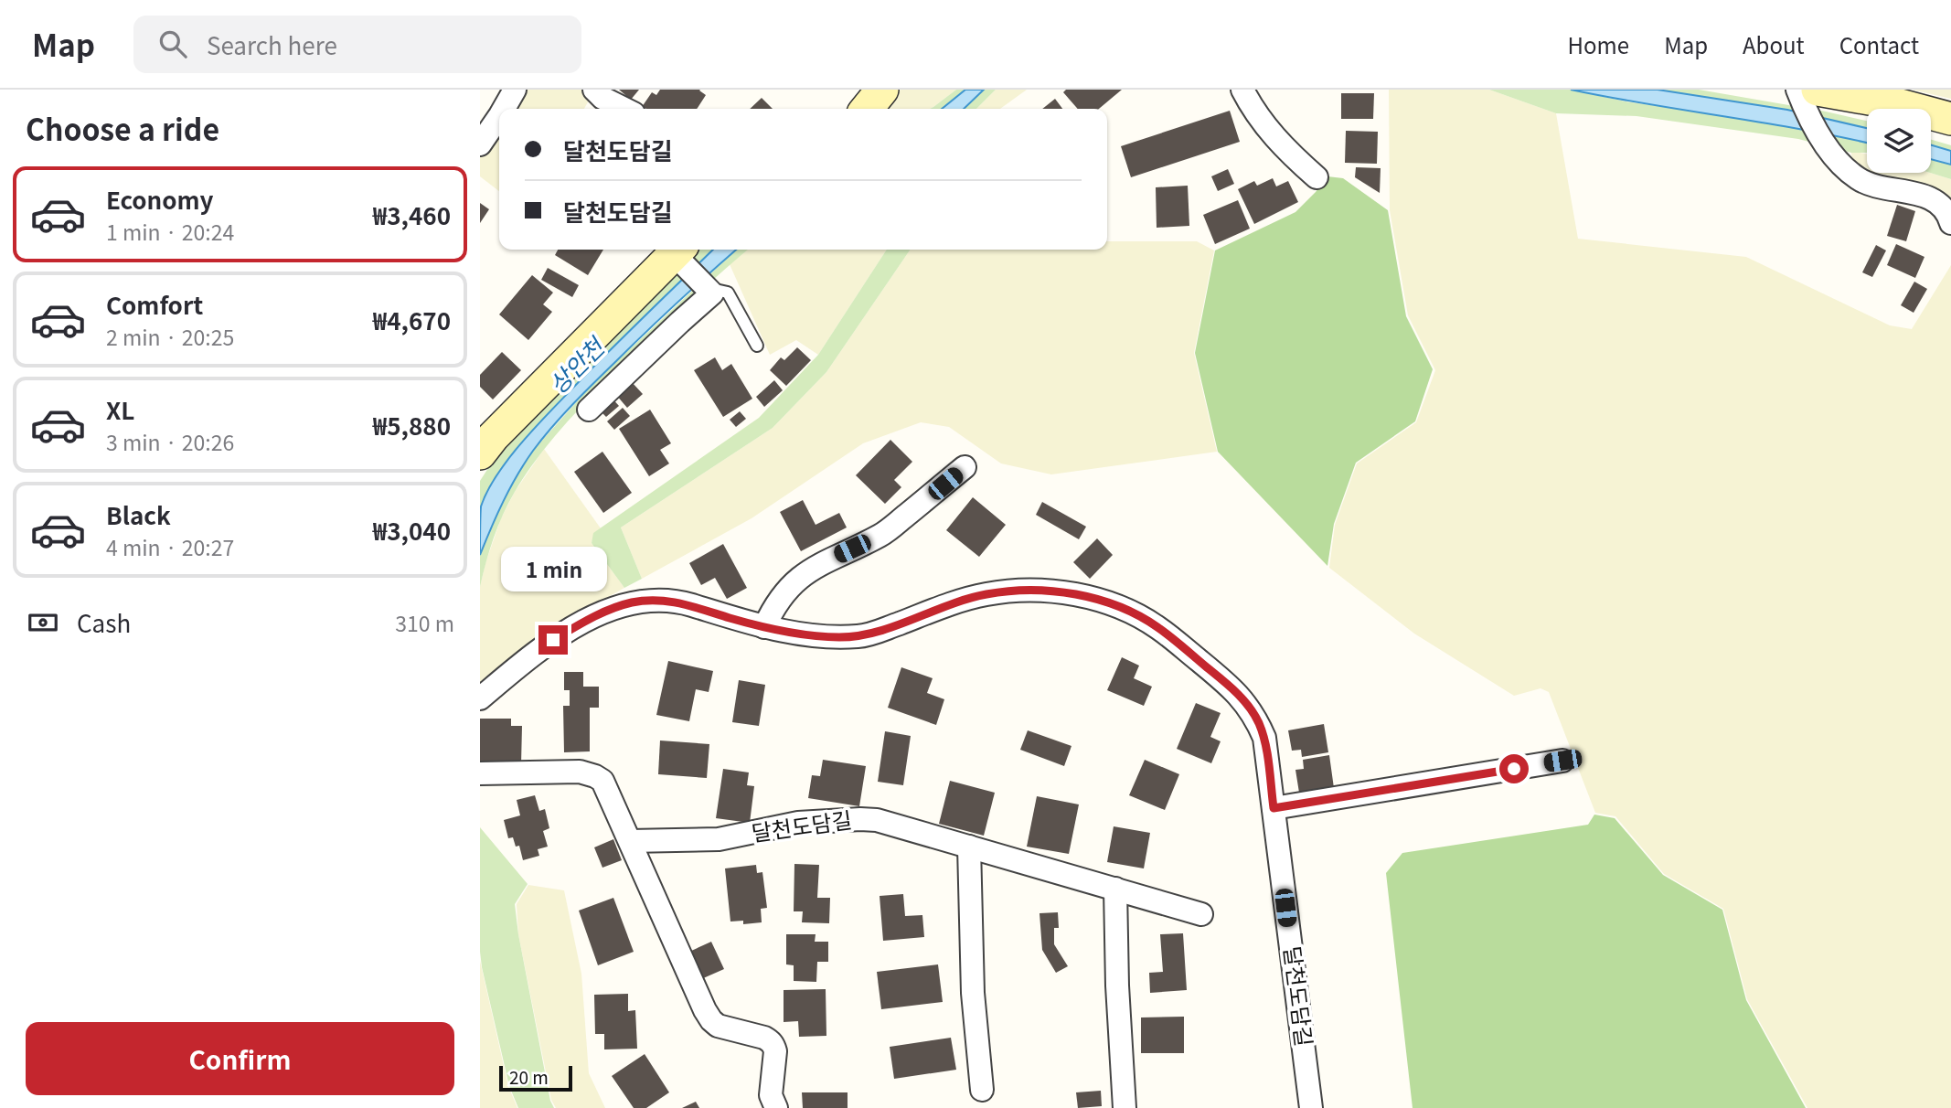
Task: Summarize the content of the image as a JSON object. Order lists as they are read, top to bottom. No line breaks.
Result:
{"streets":{"street":["달천도담길"]},"water":["상안천"],"scale_bar":"20 m","page":{"header":"Map","search":"Search here","nav":["Home","Map","About","Contact"],"heading":"Choose a ride","banner":["달천도담길","달천도담길"],"list":[{"name":"Economy","note":"1 min · 20:24","value":"₩3,460"},{"name":"Comfort","note":"2 min · 20:25","value":"₩4,670"},{"name":"XL","note":"3 min · 20:26","value":"₩5,880"},{"name":"Black","note":"4 min · 20:27","value":"₩3,040"}],"bubble":"1 min","pay":["Cash","310 m"],"buttons":"Confirm","scale":"20 m"}}
